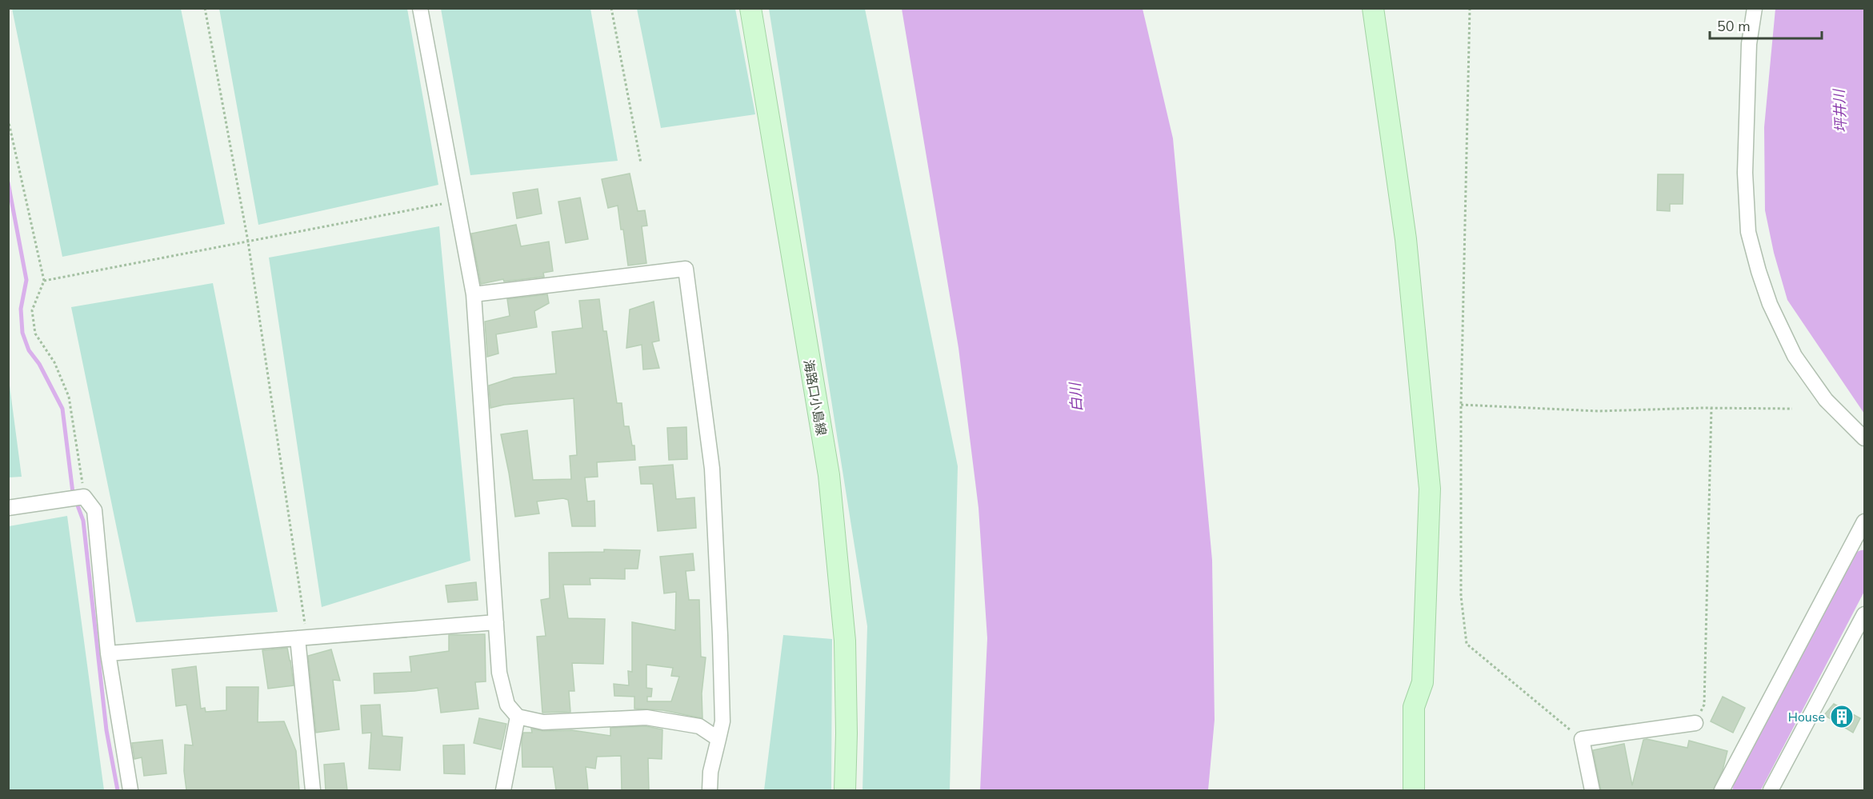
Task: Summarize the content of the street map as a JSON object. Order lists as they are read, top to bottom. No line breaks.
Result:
{"streets":{"main road":["海路口小島線"]},"water":["坪井川","白川"],"places":{"building":["House"]},"scale_bar":"50 m"}
